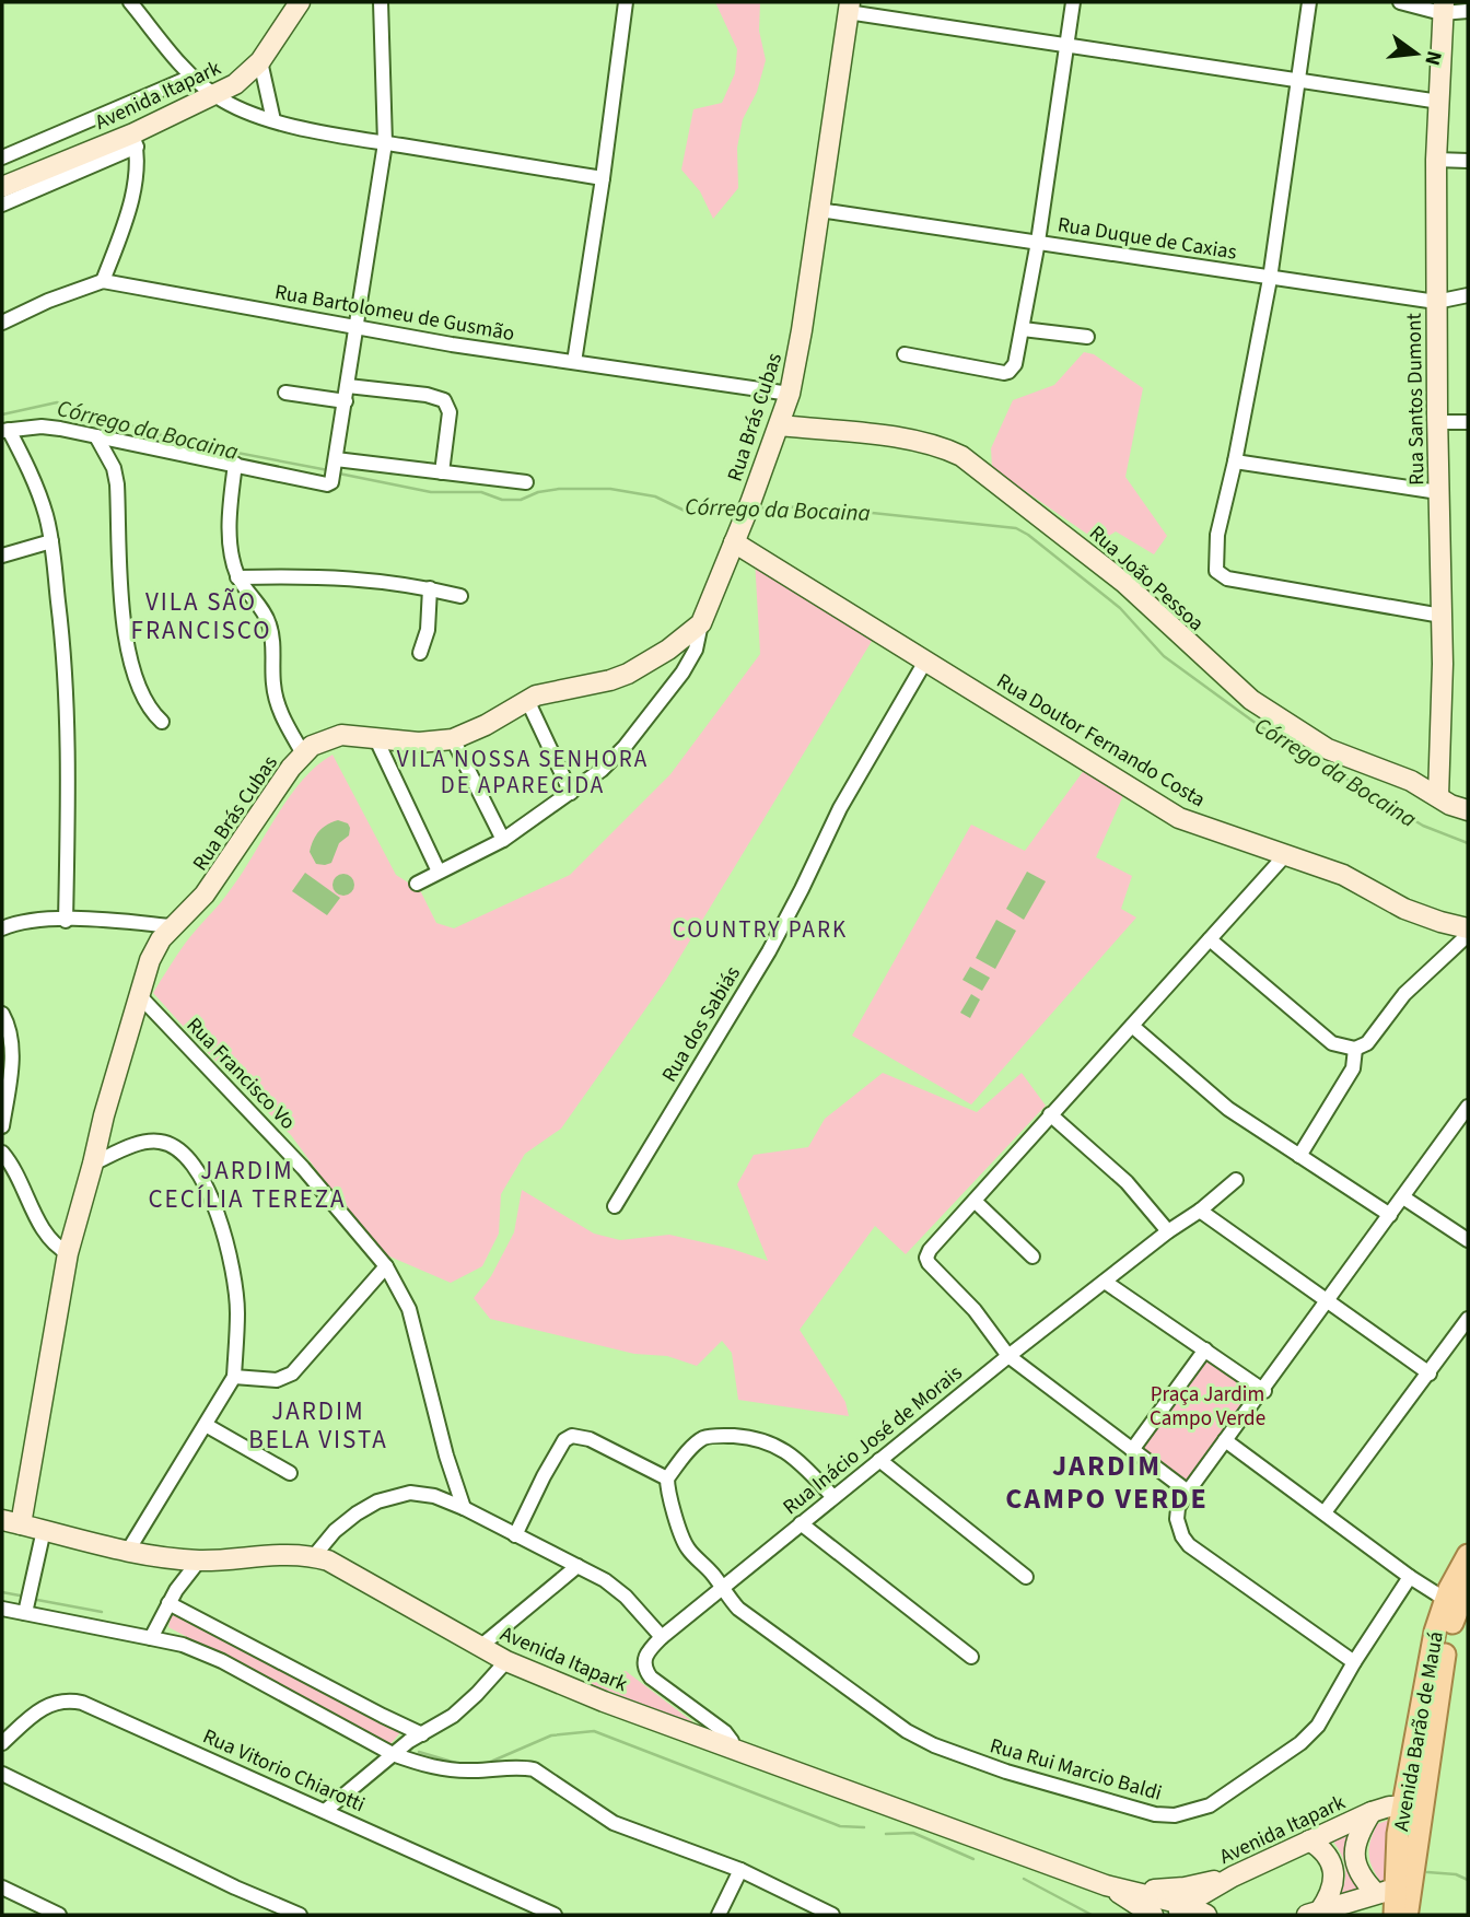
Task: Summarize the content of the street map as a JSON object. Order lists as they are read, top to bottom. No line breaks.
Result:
{"streets":{"main road":["Avenida Barão de Mauá"],"street":["Avenida Itapark","Rua Duque de Caxias","Rua Bartolomeu de Gusmão","Rua Santos Dumont","Rua Brás Cubas","Rua João Pessoa","Rua Doutor Fernando Costa","Rua dos Sabiás","Rua Francisco Vo","Rua Inácio José de Morais","Rua Rui Marcio Baldi","Rua Vitorio Chiarotti"]},"crossings":[["Avenida Itapark","Rua Brás Cubas"],["Avenida Itapark","Rua Inácio José de Morais"],["Avenida Itapark","Avenida Barão de Mauá"],["Rua Duque de Caxias","Rua Santos Dumont"],["Rua Duque de Caxias","Rua Brás Cubas"],["Rua Bartolomeu de Gusmão","Rua Brás Cubas"],["Rua Santos Dumont","Rua João Pessoa"],["Rua Brás Cubas","Rua João Pessoa"],["Rua Brás Cubas","Rua Doutor Fernando Costa"],["Rua Brás Cubas","Rua Francisco Vo"],["Rua Doutor Fernando Costa","Rua dos Sabiás"],["Rua Inácio José de Morais","Rua Rui Marcio Baldi"]],"districts":["VILA SÃO FRANCISCO","VILA NOSSA SENHORA DE APARECIDA","COUNTRY PARK","JARDIM CECÍLIA TEREZA","JARDIM BELA VISTA","JARDIM CAMPO VERDE"],"water":["Córrego da Bocaina"],"parks":["Praça Jardim Campo Verde"],"north":"right"}
